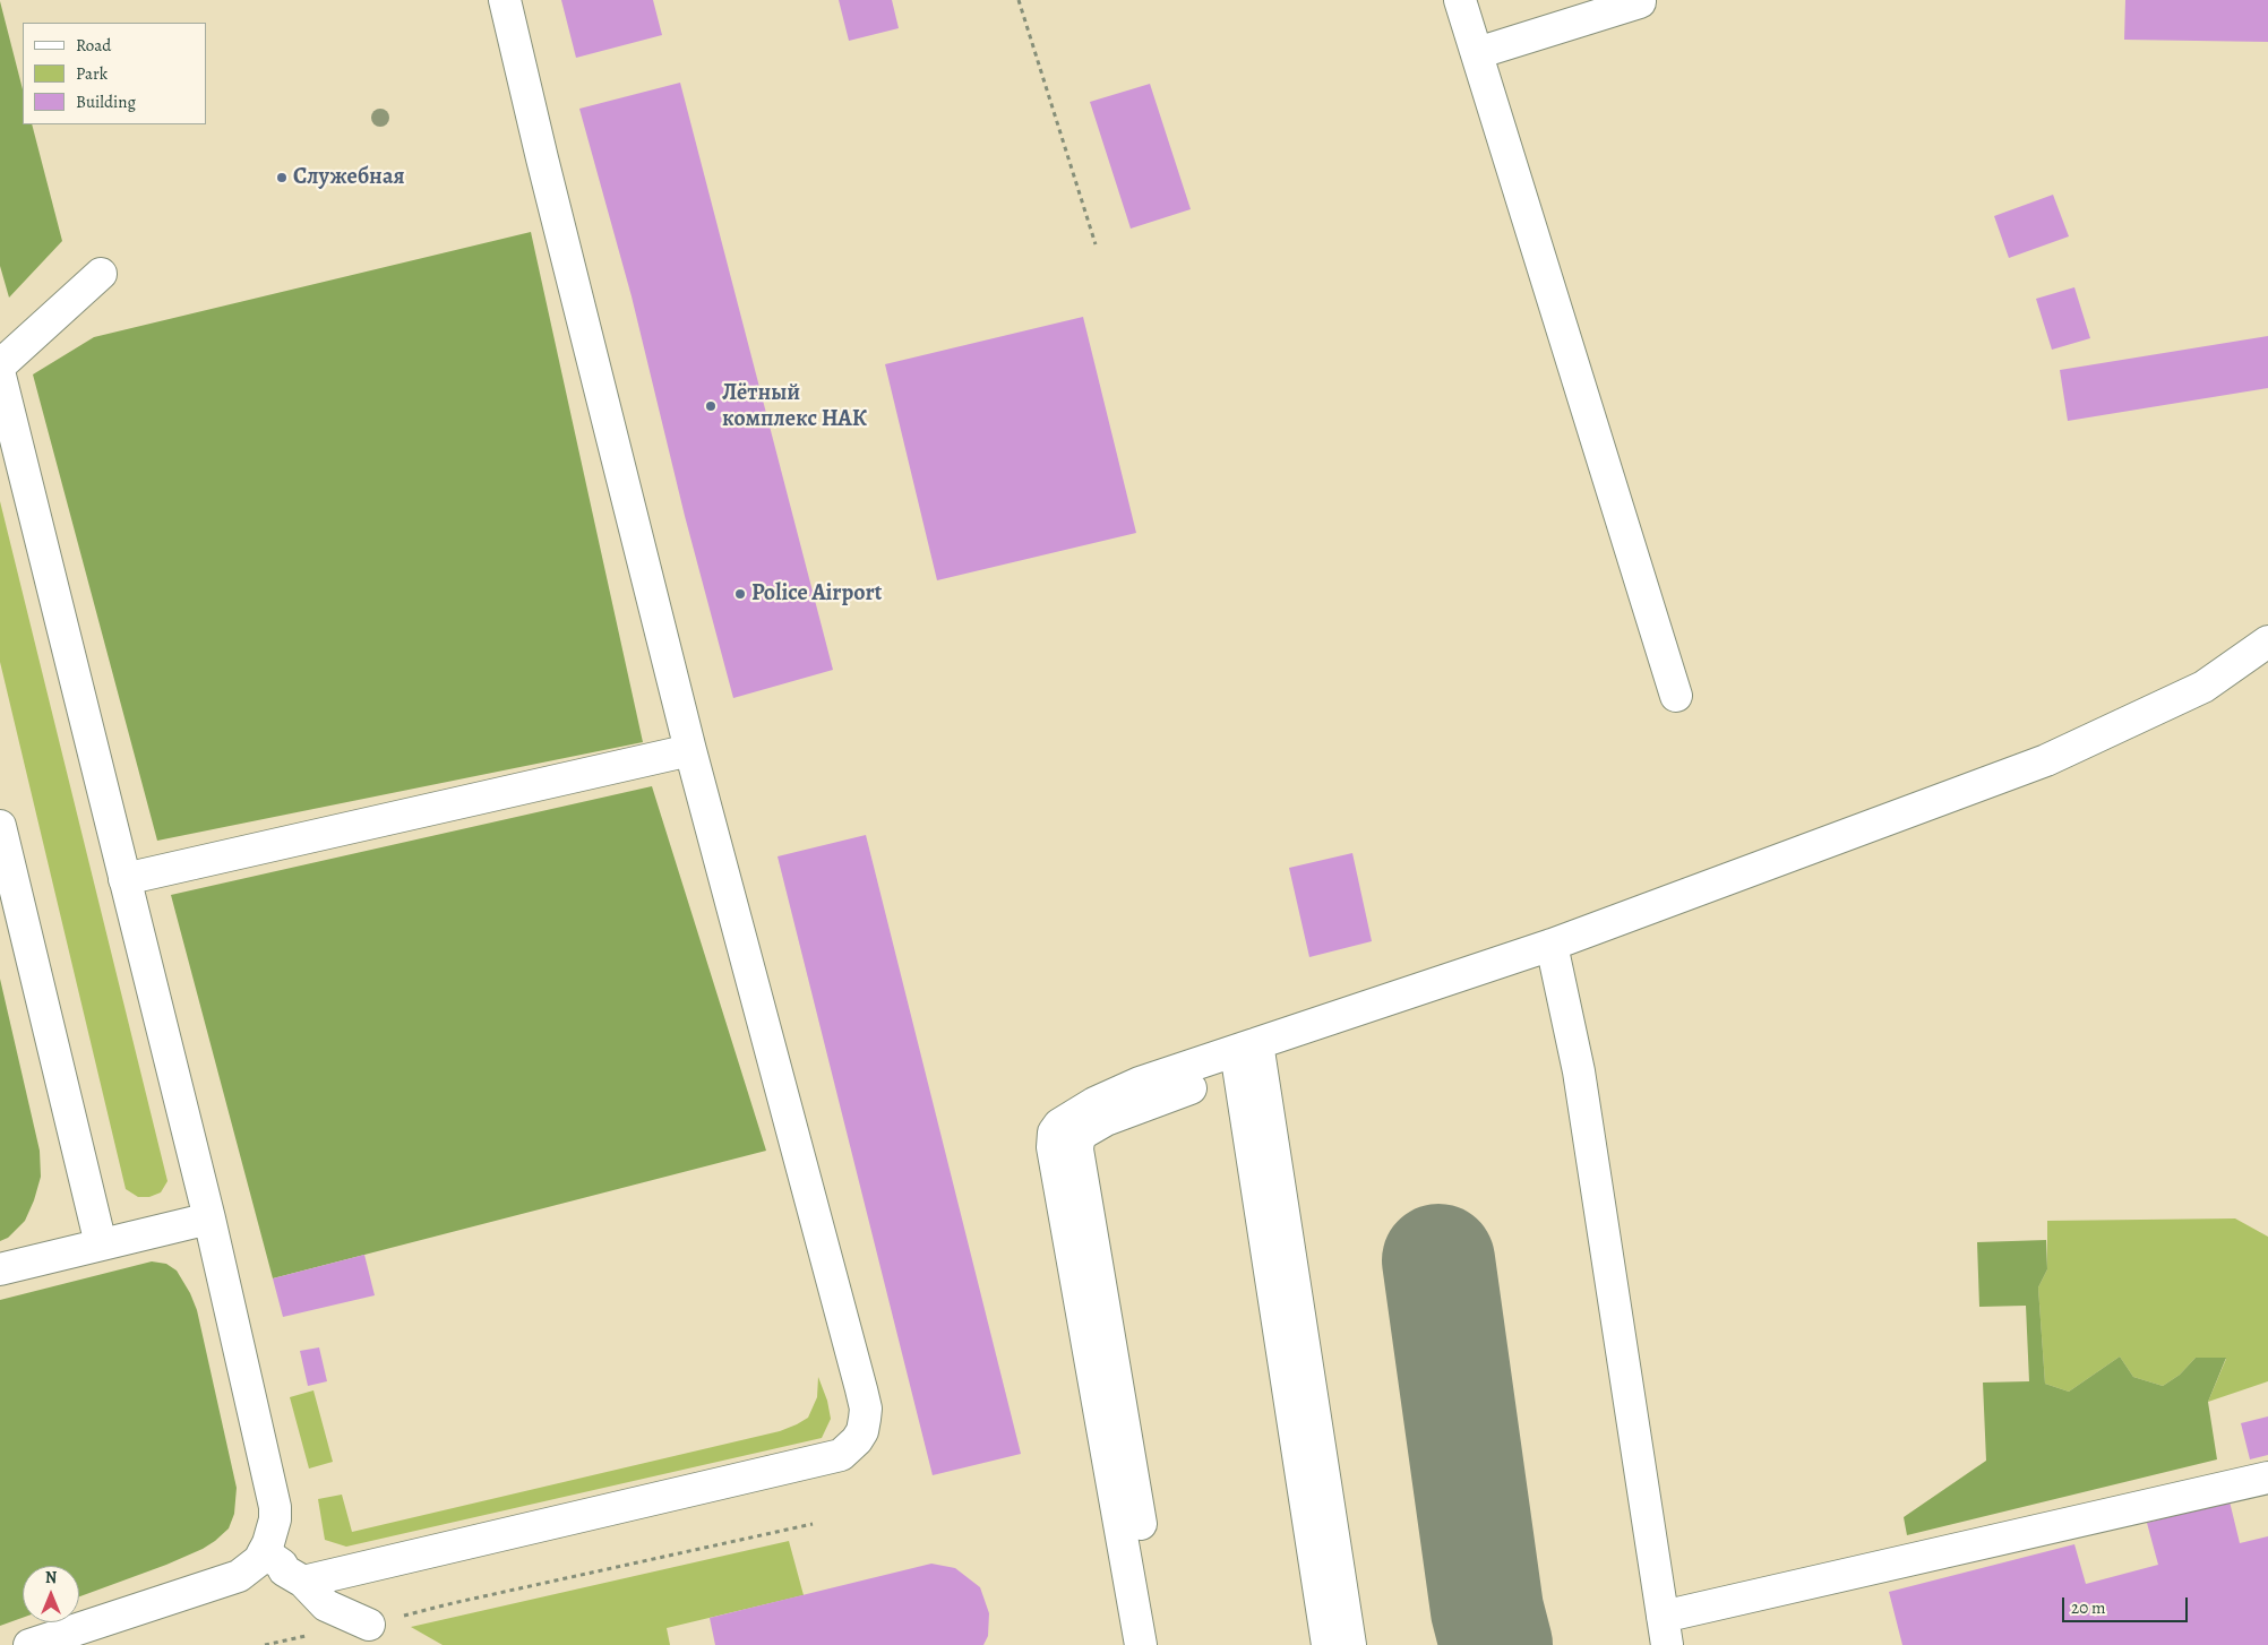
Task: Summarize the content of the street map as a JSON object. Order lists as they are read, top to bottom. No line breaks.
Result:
{"places":["Служебная","Лётный комплекс НАК","Police Airport"],"legend":["Road","Park","Building"],"scale_bar":"20 m","north":"top"}
